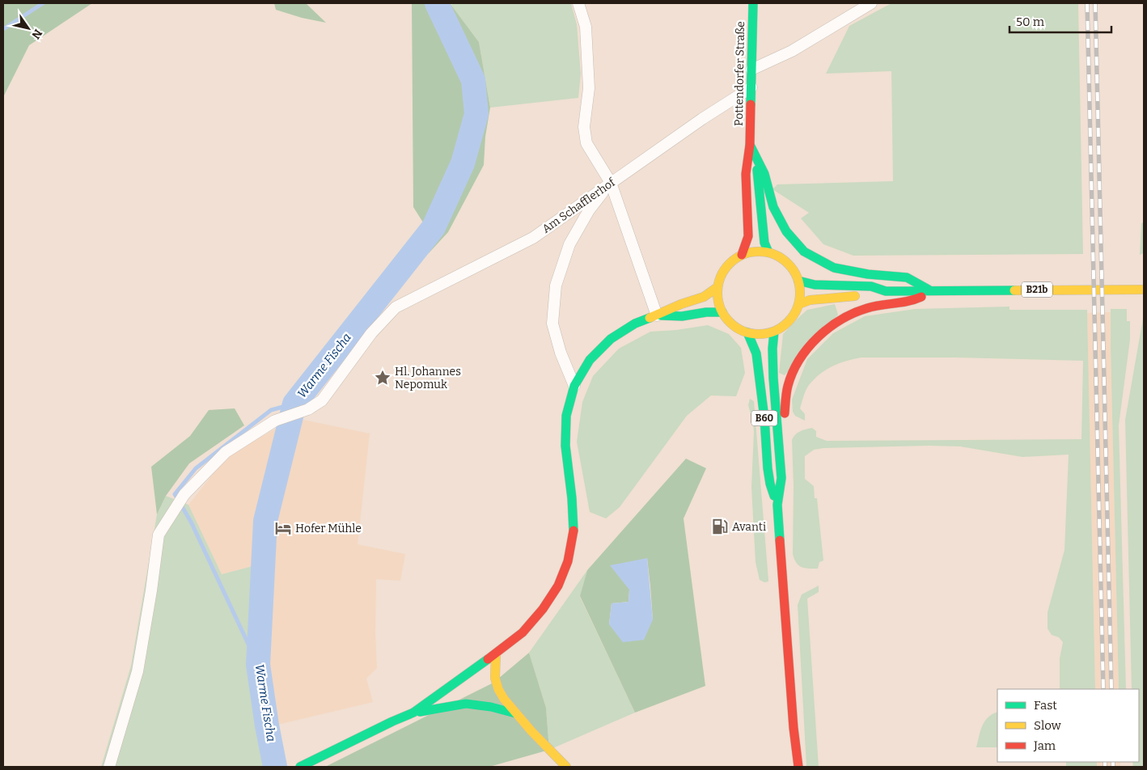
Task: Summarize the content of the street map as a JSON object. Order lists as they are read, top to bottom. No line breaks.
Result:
{"streets":{"main road":["Pottendorfer Straße","B21b","B60"],"street":["Am Schafflerhof"]},"crossings":[["Pottendorfer Straße","Am Schafflerhof"],["Pottendorfer Straße","B21b"],["Pottendorfer Straße","B60"],["B21b","B60"]],"water":["Warme Fischa"],"places":{"place":["Hl. Johannes Nepomuk"],"fuel station":["Avanti"],"hotel":["Hofer Mühle"]},"legend":["Fast","Slow","Jam"],"scale_bar":"50 m","north":"bottom right"}
